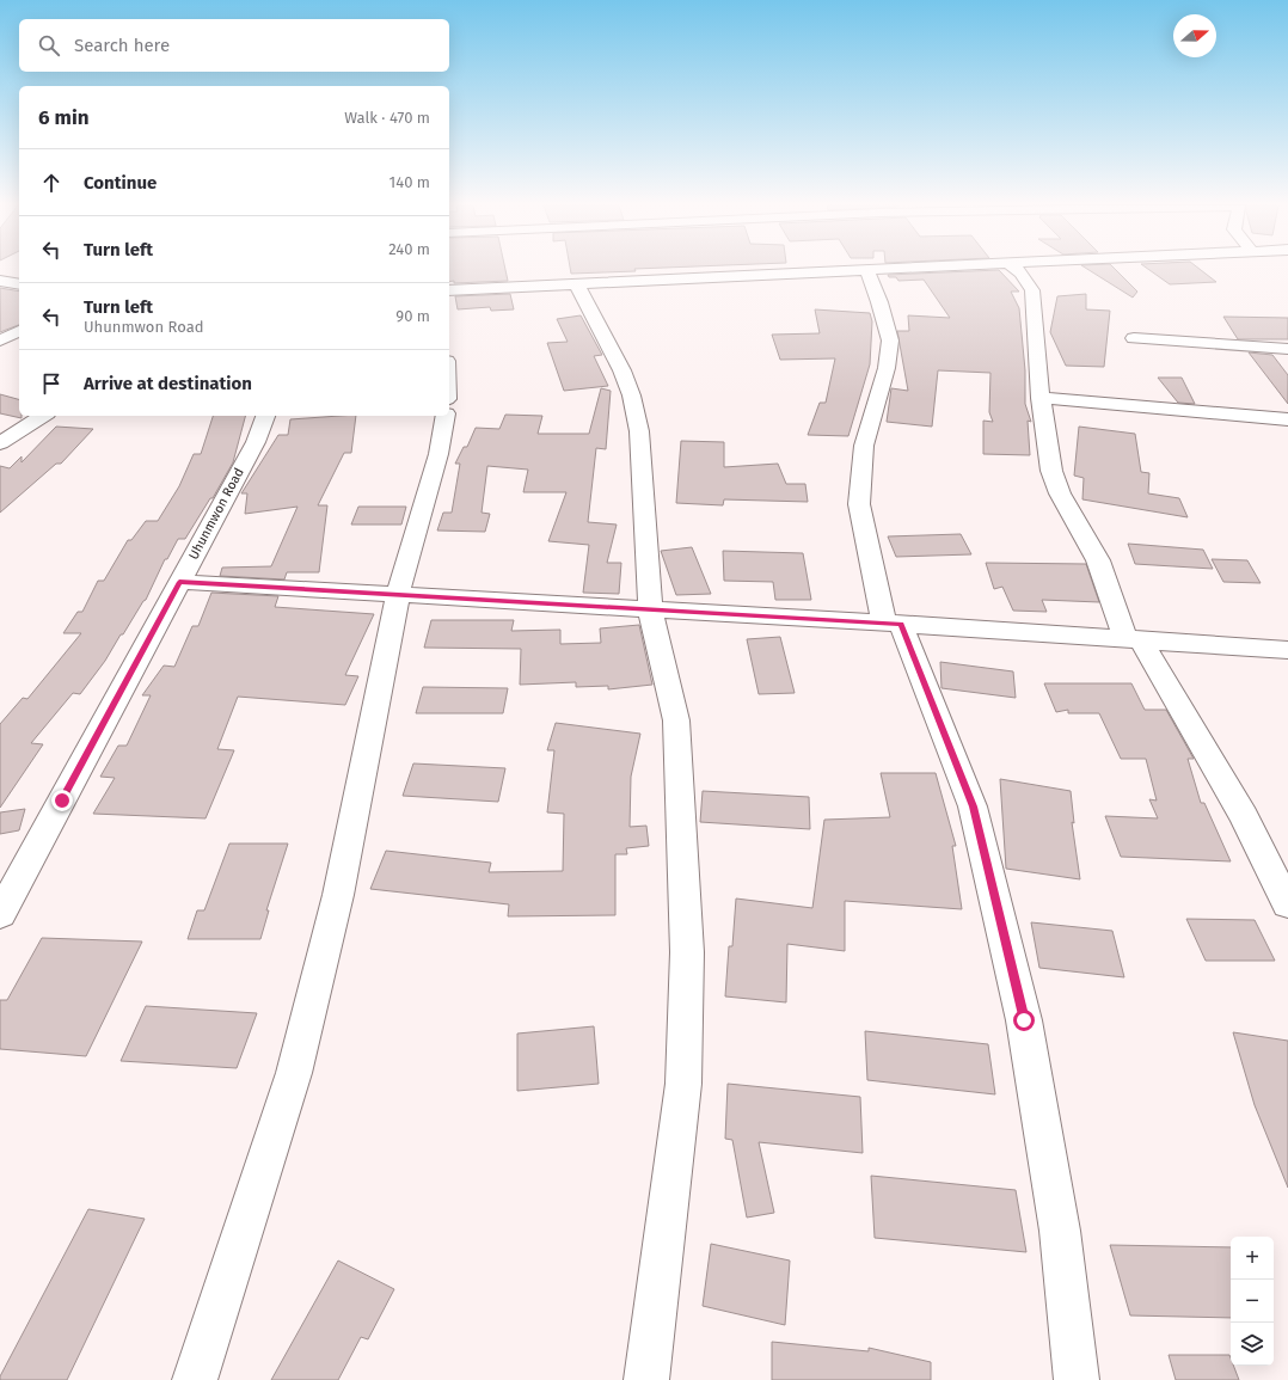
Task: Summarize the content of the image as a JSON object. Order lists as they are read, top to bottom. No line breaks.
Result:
{"streets":{"street":["Uhunmwon Road"]},"north":"right","page":{"search":"Search here","heading":["6 min","Walk · 470 m"],"list":[["Continue","140 m"],["Turn left","240 m"],["Turn left","Uhunmwon Road","90 m"],"Arrive at destination"],"map_buttons":["+","−"]}}
